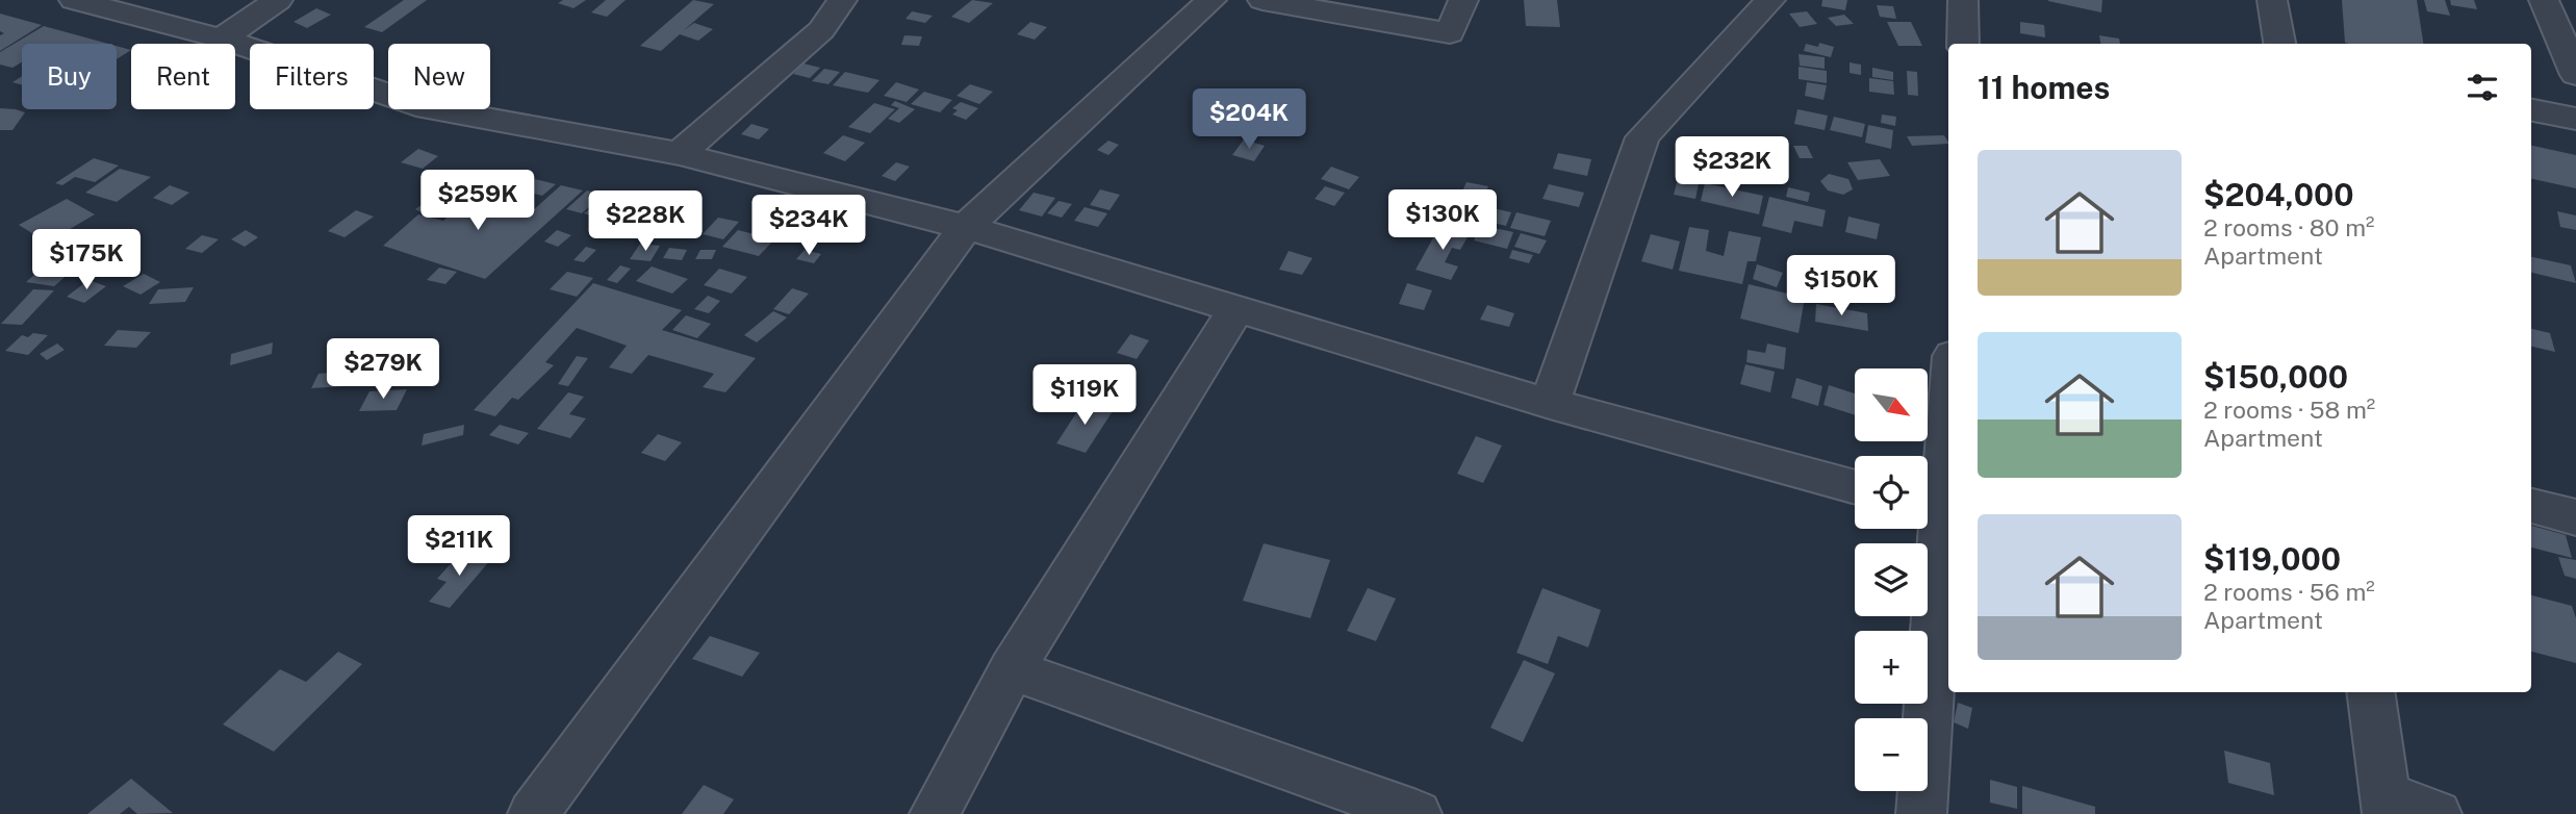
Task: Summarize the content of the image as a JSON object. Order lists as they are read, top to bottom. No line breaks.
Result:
{"north":"bottom right","page":{"chip":["Buy","Rent","Filters","New"],"heading":"11 homes","price":["$204K","$232K","$259K","$130K","$228K","$234K","$175K","$150K","$279K","$119K","$211K"],"list":[{"name":"$204,000","note":"2 rooms · 80 m² · Apartment"},{"name":"$150,000","note":"2 rooms · 58 m² · Apartment"},{"name":"$119,000","note":"2 rooms · 56 m² · Apartment"}],"map_buttons":["+","−"]}}
